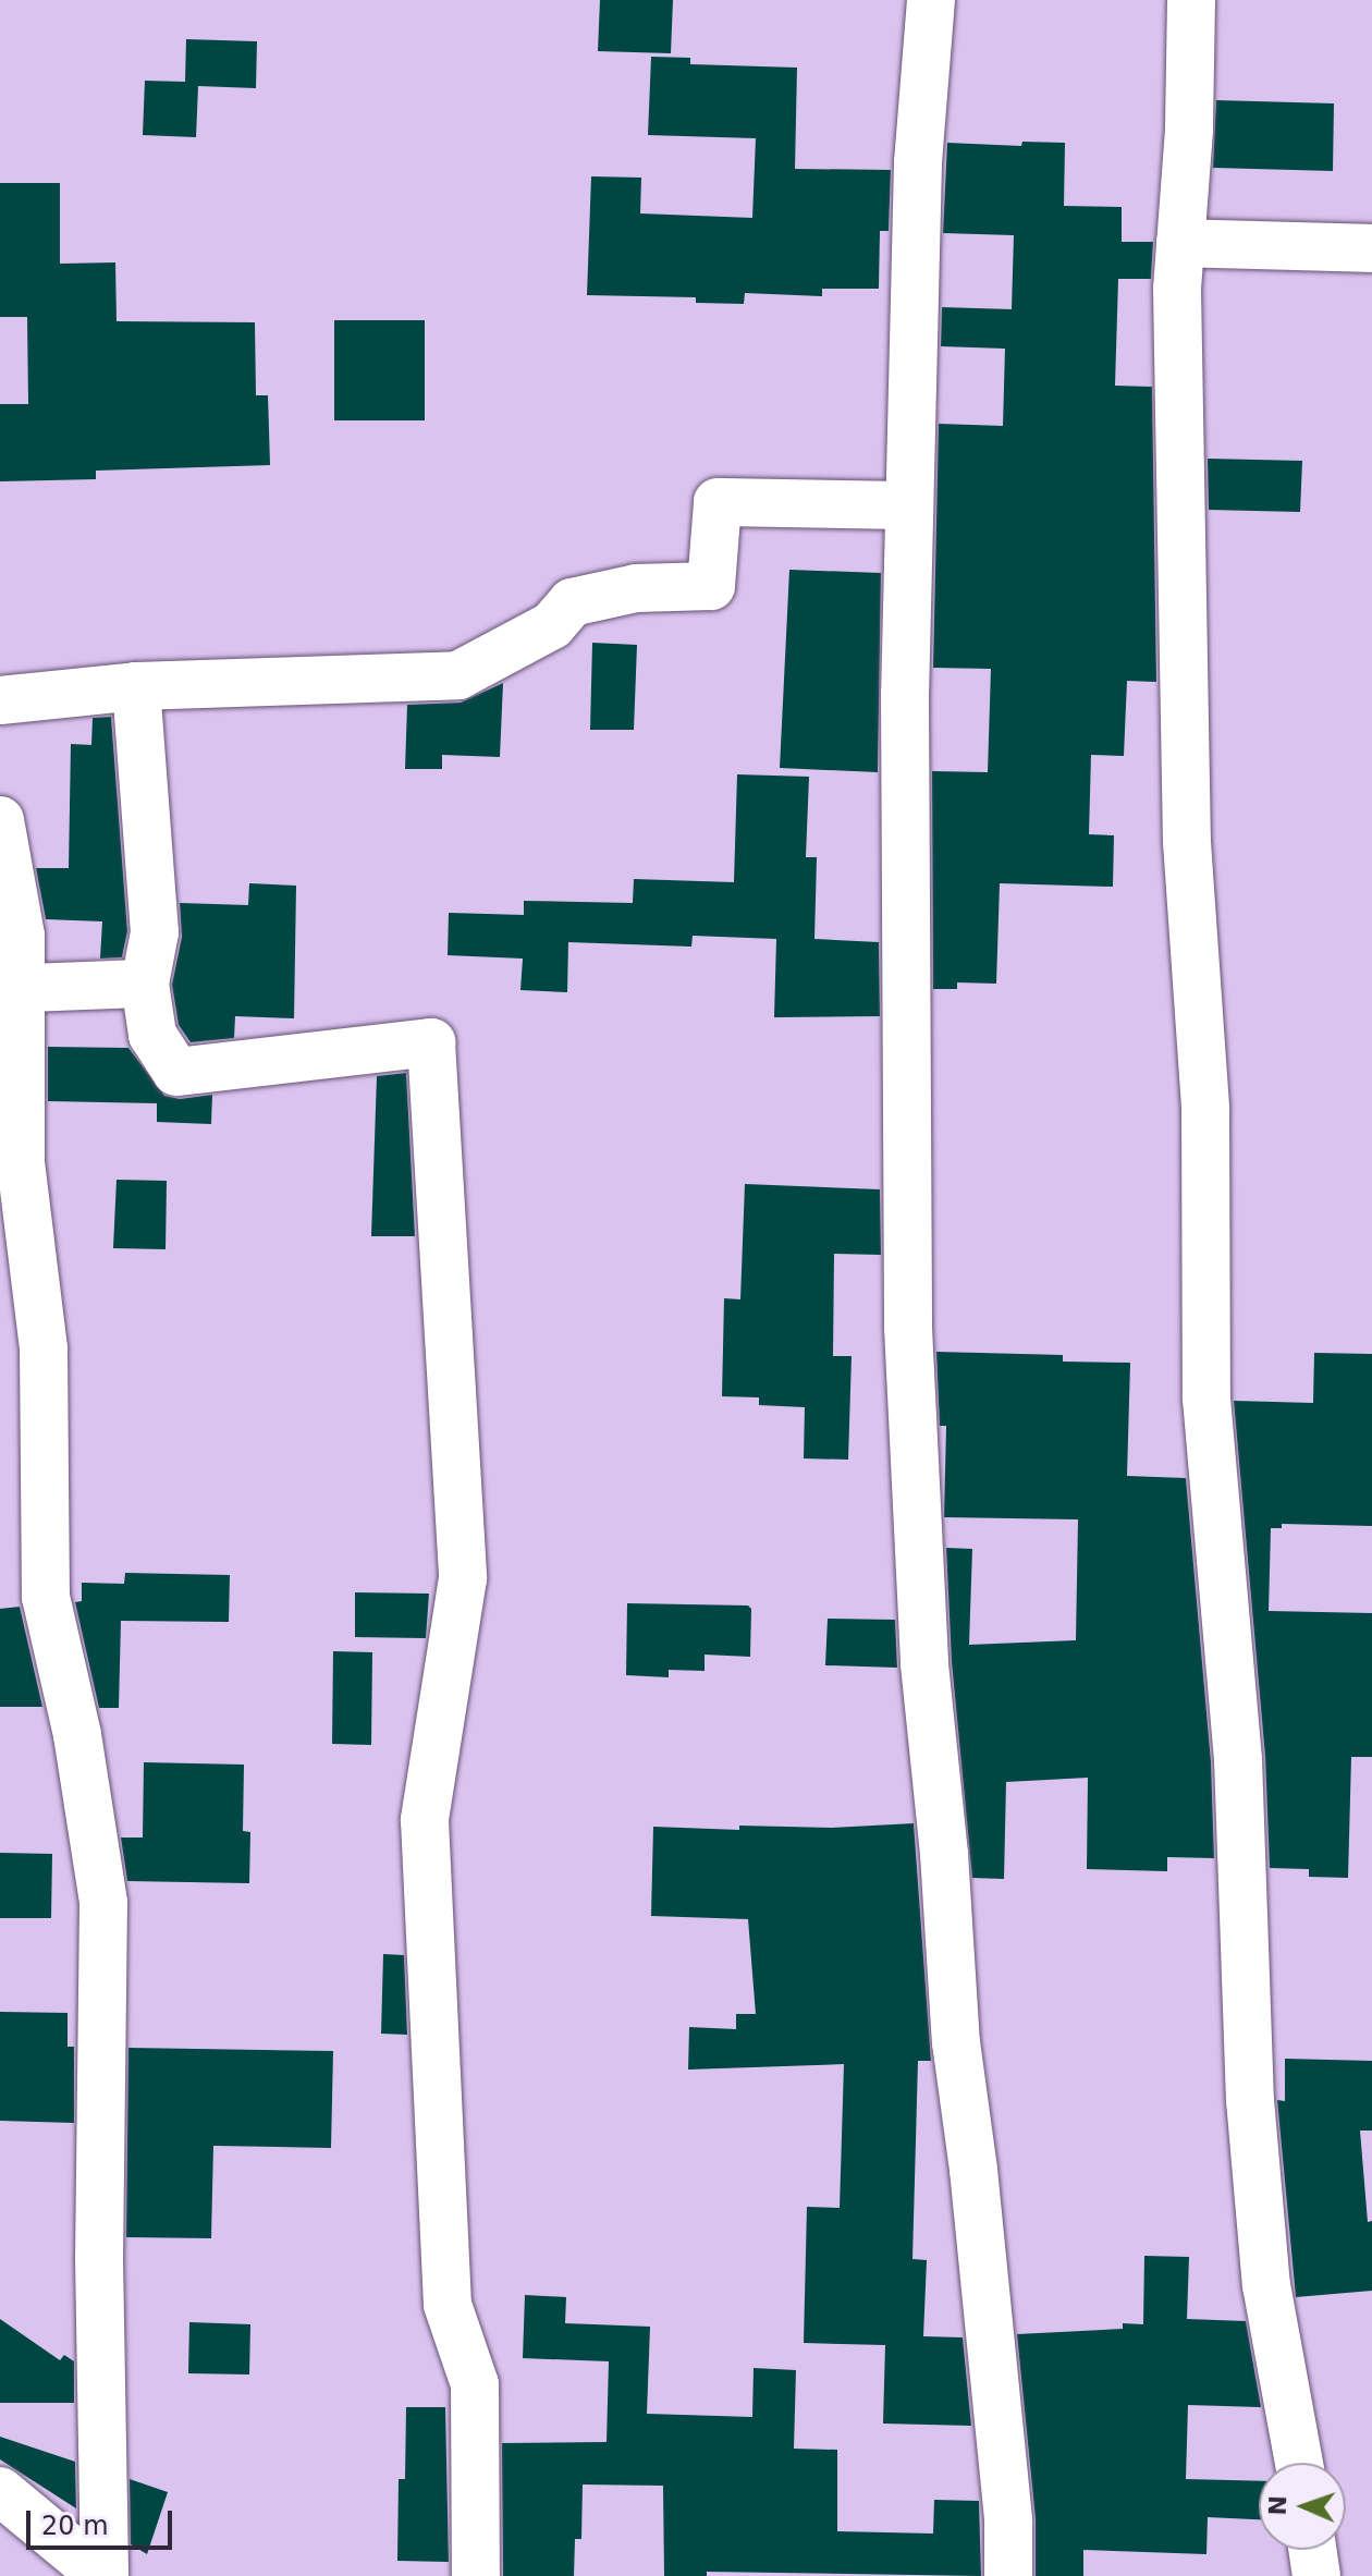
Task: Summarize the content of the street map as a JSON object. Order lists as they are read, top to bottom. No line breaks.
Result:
{"scale_bar":"20 m","north":"left"}
